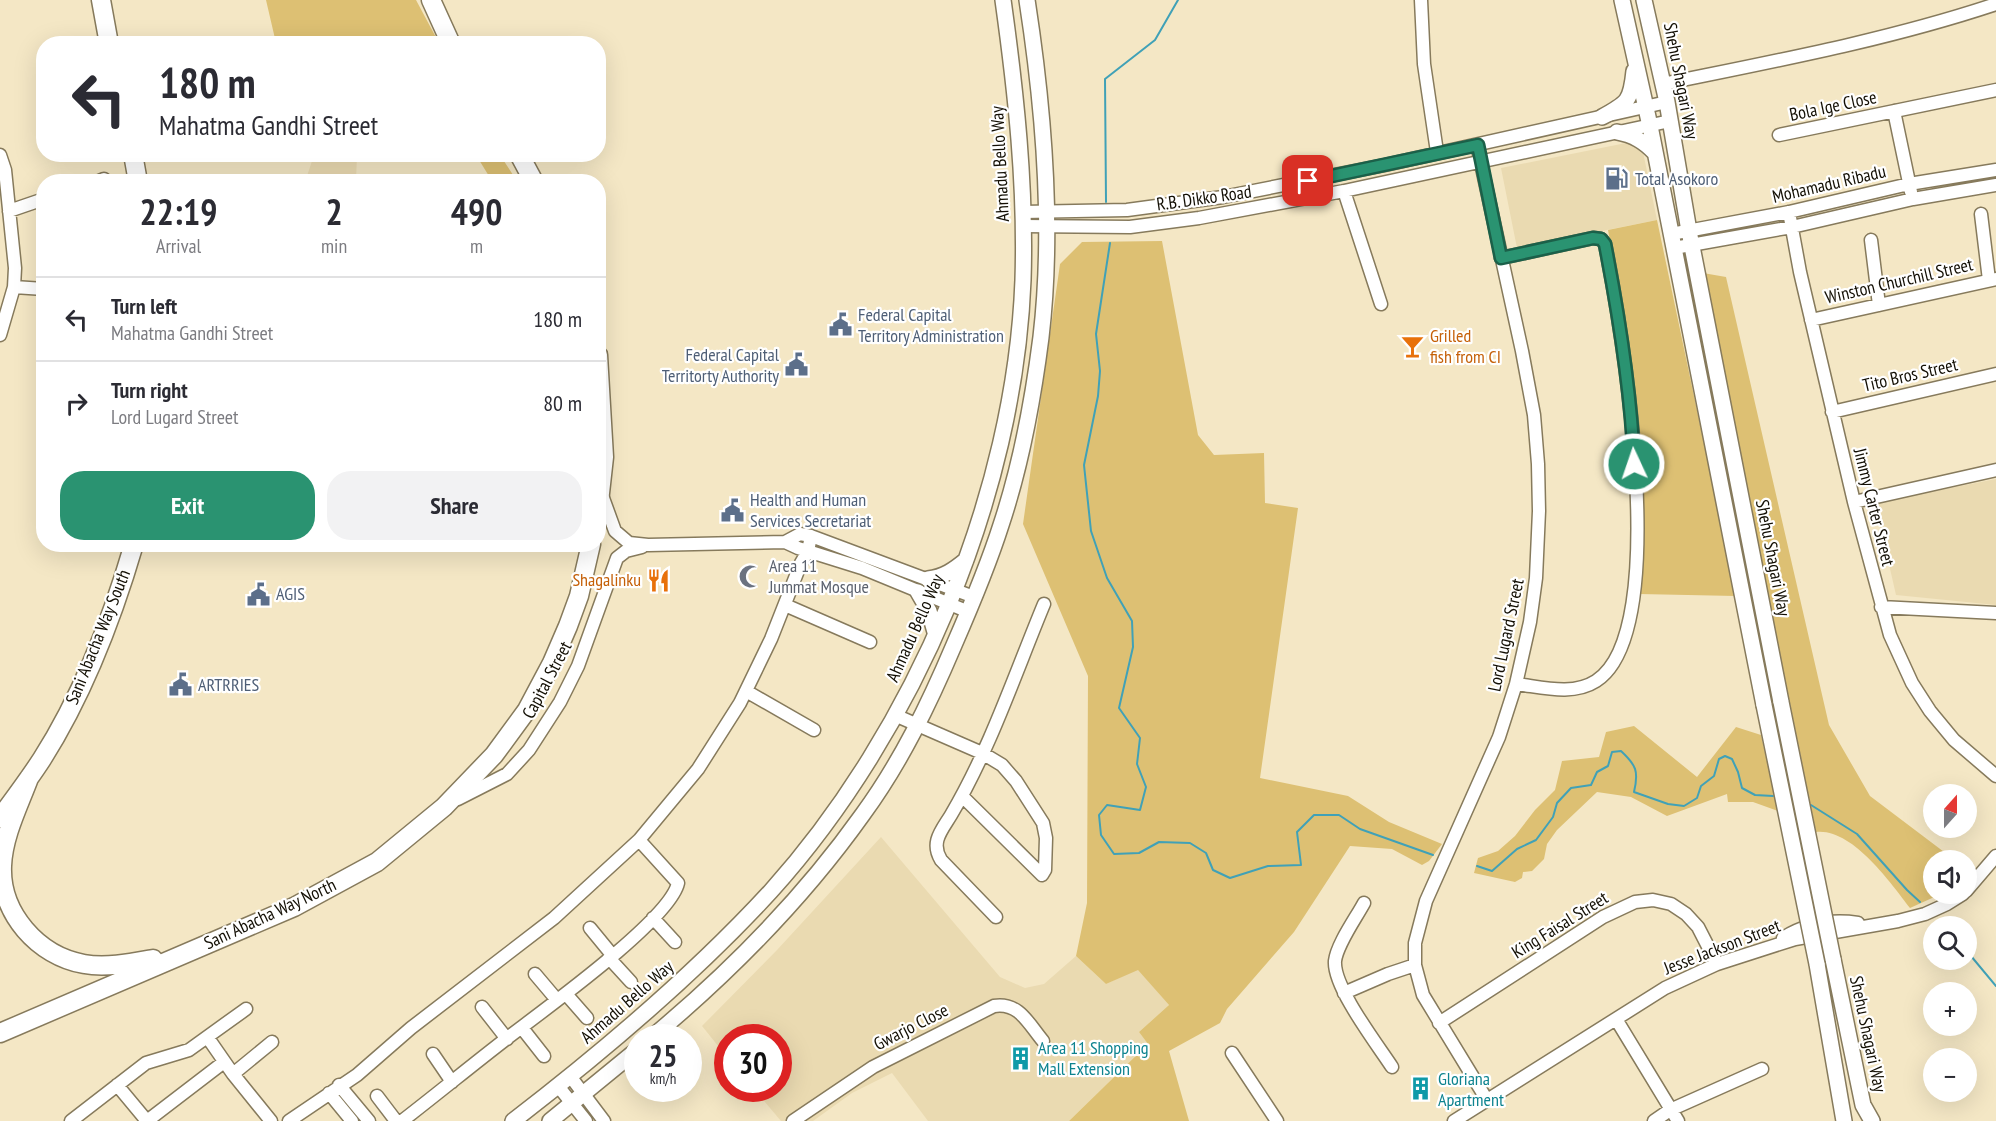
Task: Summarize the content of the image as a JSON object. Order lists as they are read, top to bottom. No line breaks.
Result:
{"streets":{"highway":["Sani Abacha Way South","Sani Abacha Way North"],"main road":["Shehu Shagari Way","Ahmadu Bello Way"],"street":["Bola Ige Close","Mohamadu Ribadu","R.B. Dikko Road","Winston Churchill Street","Tito Bros Street","Jimmy Carter Street","Lord Lugard Street","Capital Street","King Faisal Street","Jesse Jackson Street","Gwarjo Close"]},"crossings":[["Shehu Shagari Way","Mohamadu Ribadu"],["Shehu Shagari Way","R.B. Dikko Road"],["Bola Ige Close","Mohamadu Ribadu"],["Ahmadu Bello Way","R.B. Dikko Road"],["Ahmadu Bello Way","Capital Street"],["Mohamadu Ribadu","Jimmy Carter Street"],["R.B. Dikko Road","Lord Lugard Street"],["Winston Churchill Street","Jimmy Carter Street"],["Tito Bros Street","Jimmy Carter Street"],["Lord Lugard Street","King Faisal Street"],["Lord Lugard Street","Jesse Jackson Street"],["Capital Street","Sani Abacha Way North"],["King Faisal Street","Jesse Jackson Street"]],"places":{"fuel station":["Total Asokoro"],"public building":["Federal Capital Territory Administration","Federal Capital Territorty Authority","Health and Human Services Secretariat","AGIS","ARTRRIES"],"bar":["Grilled fish from CI"],"mosque":["Area 11 Jummat Mosque"],"restaurant":["Shagalinku"],"building":["Area 11 Shopping Mall Extension","Gloriana Apartment"]},"north":"top","page":{"turn":["180 m","Mahatma Gandhi Street"],"eta":["22:19","Arrival","2","min","490","m"],"list":[{"name":"Turn left","note":"Mahatma Gandhi Street","value":"180 m"},{"name":"Turn right","note":"Lord Lugard Street","value":"80 m"}],"buttons":["Exit","Share"],"map_buttons":["+","−"],"speed":"25 km/h","limit":"30"}}
